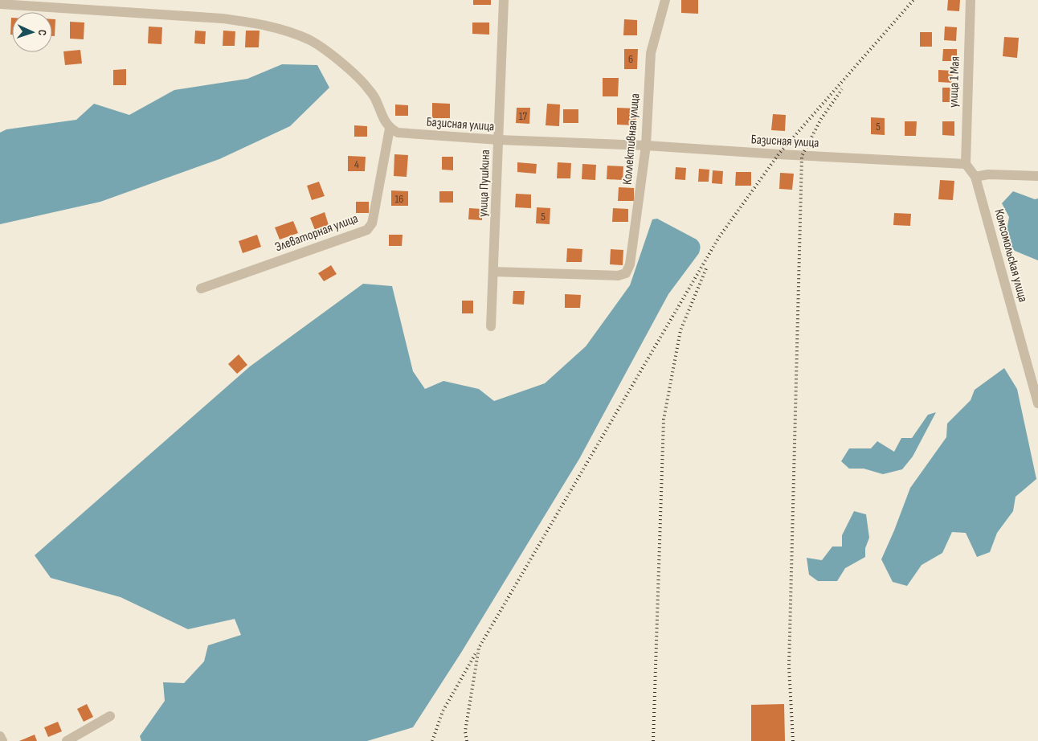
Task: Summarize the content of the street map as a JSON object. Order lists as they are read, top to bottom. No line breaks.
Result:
{"streets":{"street":["улица 1 Мая","Базисная улица","Коллективная улица","улица Пушкина","Элеваторная улица","Комсомольская улица"]},"crossings":[["улица 1 Мая","Базисная улица"],["улица 1 Мая","Комсомольская улица"],["Базисная улица","Коллективная улица"],["Базисная улица","улица Пушкина"],["Базисная улица","Элеваторная улица"],["Базисная улица","Комсомольская улица"],["Коллективная улица","улица Пушкина"]],"house_numbers":["6","17","5","4","16","5"],"north":"right"}
